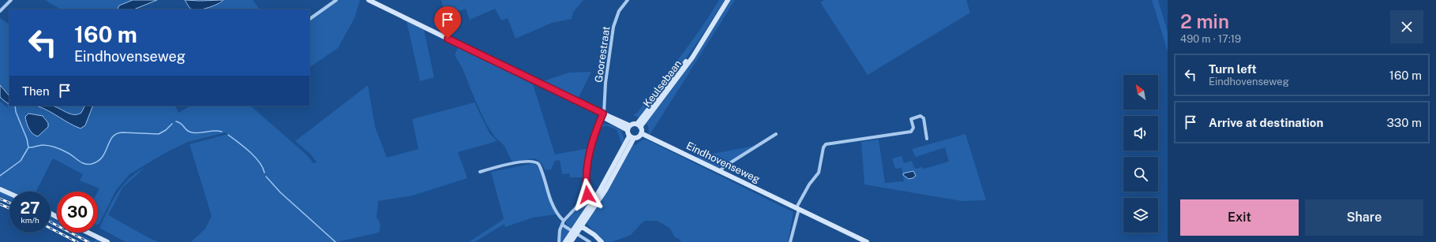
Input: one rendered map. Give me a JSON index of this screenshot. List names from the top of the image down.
{
  "streets": {
    "main road": ["Keulsebaan", "Eindhovenseweg"],
    "street": ["Goorestraat"]
  },
  "crossings": [
    ["Keulsebaan", "Eindhovenseweg"]
  ],
  "north": "top left",
  "page": {
    "heading": ["2 min", "490 m · 17:19"],
    "turn": ["160 m", "Eindhovenseweg"],
    "list": [
      {
        "name": "Turn left",
        "note": "Eindhovenseweg",
        "value": "160 m"
      },
      {
        "name": "Arrive at destination",
        "value": "330 m"
      }
    ],
    "then": "Then",
    "speed": "27 km/h",
    "limit": "30",
    "buttons": ["Exit", "Share"]
  }
}
